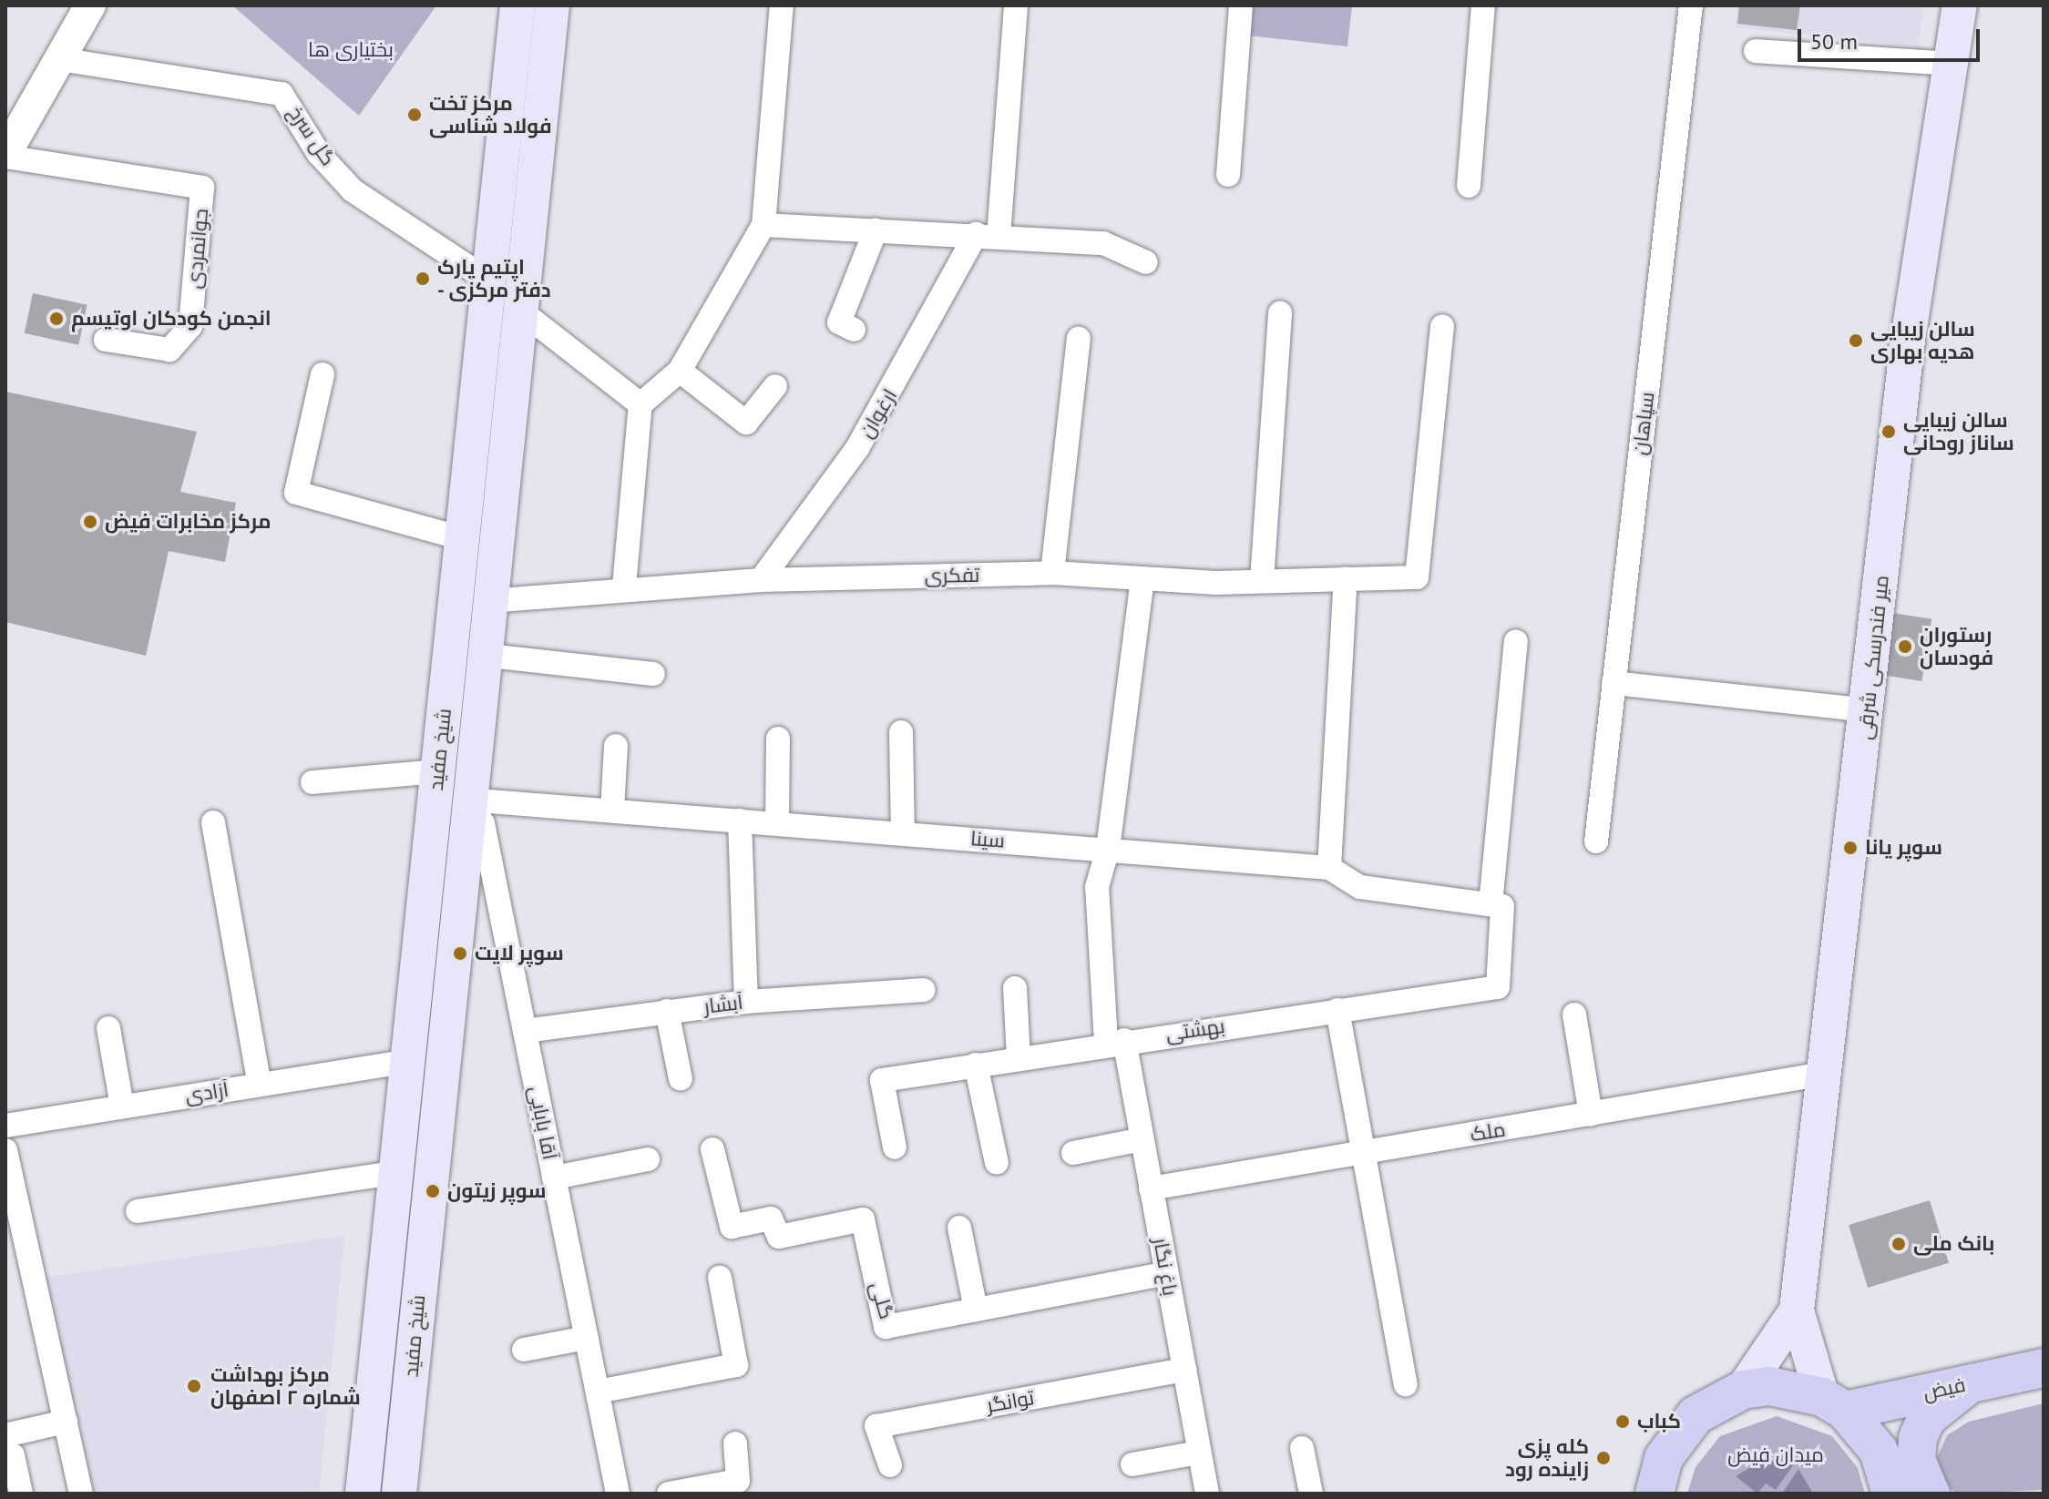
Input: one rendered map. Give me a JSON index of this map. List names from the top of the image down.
{
  "streets": {
    "main road": ["میر فندرسکی شرقی", "شیخ مفید", "فیض"],
    "street": [
      "گل سرخ",
      "جوانمردی",
      "ارغوان",
      "سپاهان",
      "تفکری",
      "سینا",
      "آبشار",
      "بهشتی",
      "آزادی",
      "آقا بابایی",
      "ملک",
      "باغ نگار",
      "گلی",
      "توانگر"
    ]
  },
  "crossings": [
    ["گل سرخ", "شیخ مفید"],
    ["ارغوان", "تفکری"],
    ["تفکری", "شیخ مفید"],
    ["تفکری", "باغ نگار"],
    ["میر فندرسکی شرقی", "ملک"],
    ["شیخ مفید", "سینا"],
    ["شیخ مفید", "آزادی"],
    ["شیخ مفید", "آقا بابایی"],
    ["سینا", "بهشتی"],
    ["سینا", "آقا بابایی"],
    ["سینا", "باغ نگار"],
    ["آبشار", "آقا بابایی"],
    ["بهشتی", "باغ نگار"],
    ["ملک", "باغ نگار"],
    ["باغ نگار", "گلی"],
    ["باغ نگار", "توانگر"]
  ],
  "parks": ["بختیاری ها", "میدان فیض"],
  "places": [
    "مرکز تخت فولاد شناسی",
    "اپتیم پارک - دفتر مرکزی",
    "انجمن کودکان اوتیسم",
    "سالن زیبایی هدیه بهاری",
    "سالن زیبایی ساناز روحانی",
    "مرکز مخابرات فیض",
    "رستوران فودسان",
    "سوپر یانا",
    "سوپر لایت",
    "سوپر زیتون",
    "بانک ملی",
    "مرکز بهداشت شماره ۲ اصفهان",
    "کباب",
    "کله پزی زاینده رود"
  ],
  "scale_bar": "50 m"
}
